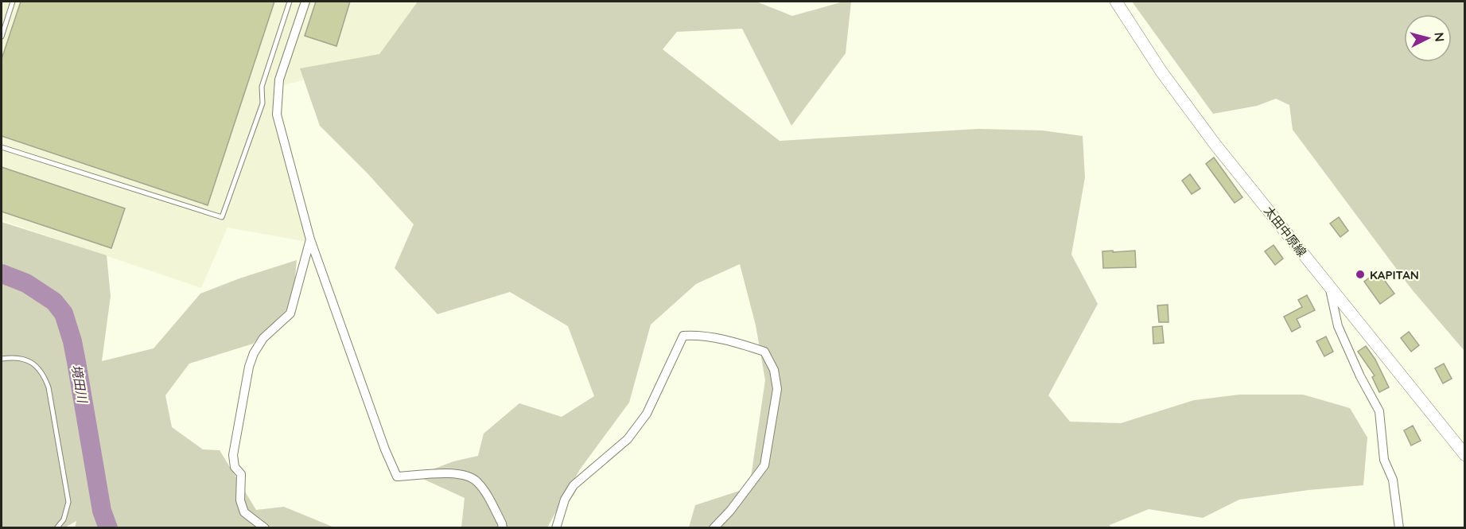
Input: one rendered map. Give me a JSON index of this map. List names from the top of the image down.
{
  "streets": {
    "main road": ["太田中原線"]
  },
  "water": ["境田川"],
  "places": ["KAPITAN"],
  "north": "right"
}
